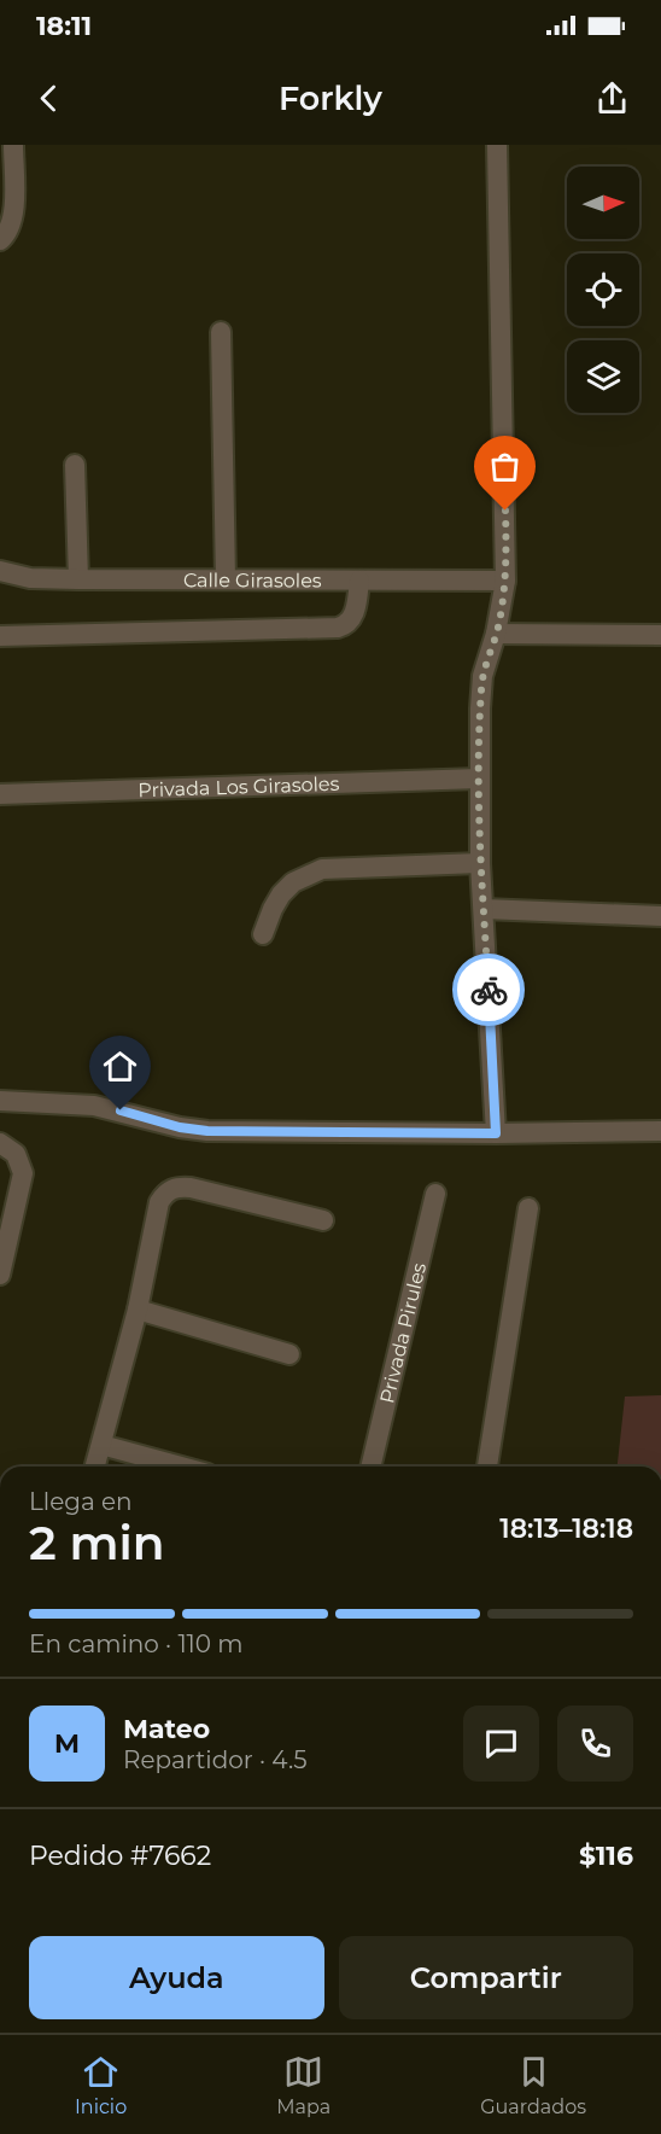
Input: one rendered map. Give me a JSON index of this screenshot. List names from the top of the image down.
{
  "streets": {
    "street": ["Calle Girasoles", "Privada Los Girasoles", "Privada Pirules"]
  },
  "north": "right",
  "page": {
    "status": "18:11",
    "header": "Forkly",
    "heading": ["2 min", "Llega en", "18:13–18:18"],
    "panel": [
      "Mateo",
      "Repartidor · 4.5",
      "Pedido #7662",
      "$116"
    ],
    "bar": "En camino · 110 m",
    "round": "M",
    "buttons": ["Ayuda", "Compartir"],
    "tabs": ["Inicio", "Mapa", "Guardados"]
  }
}
